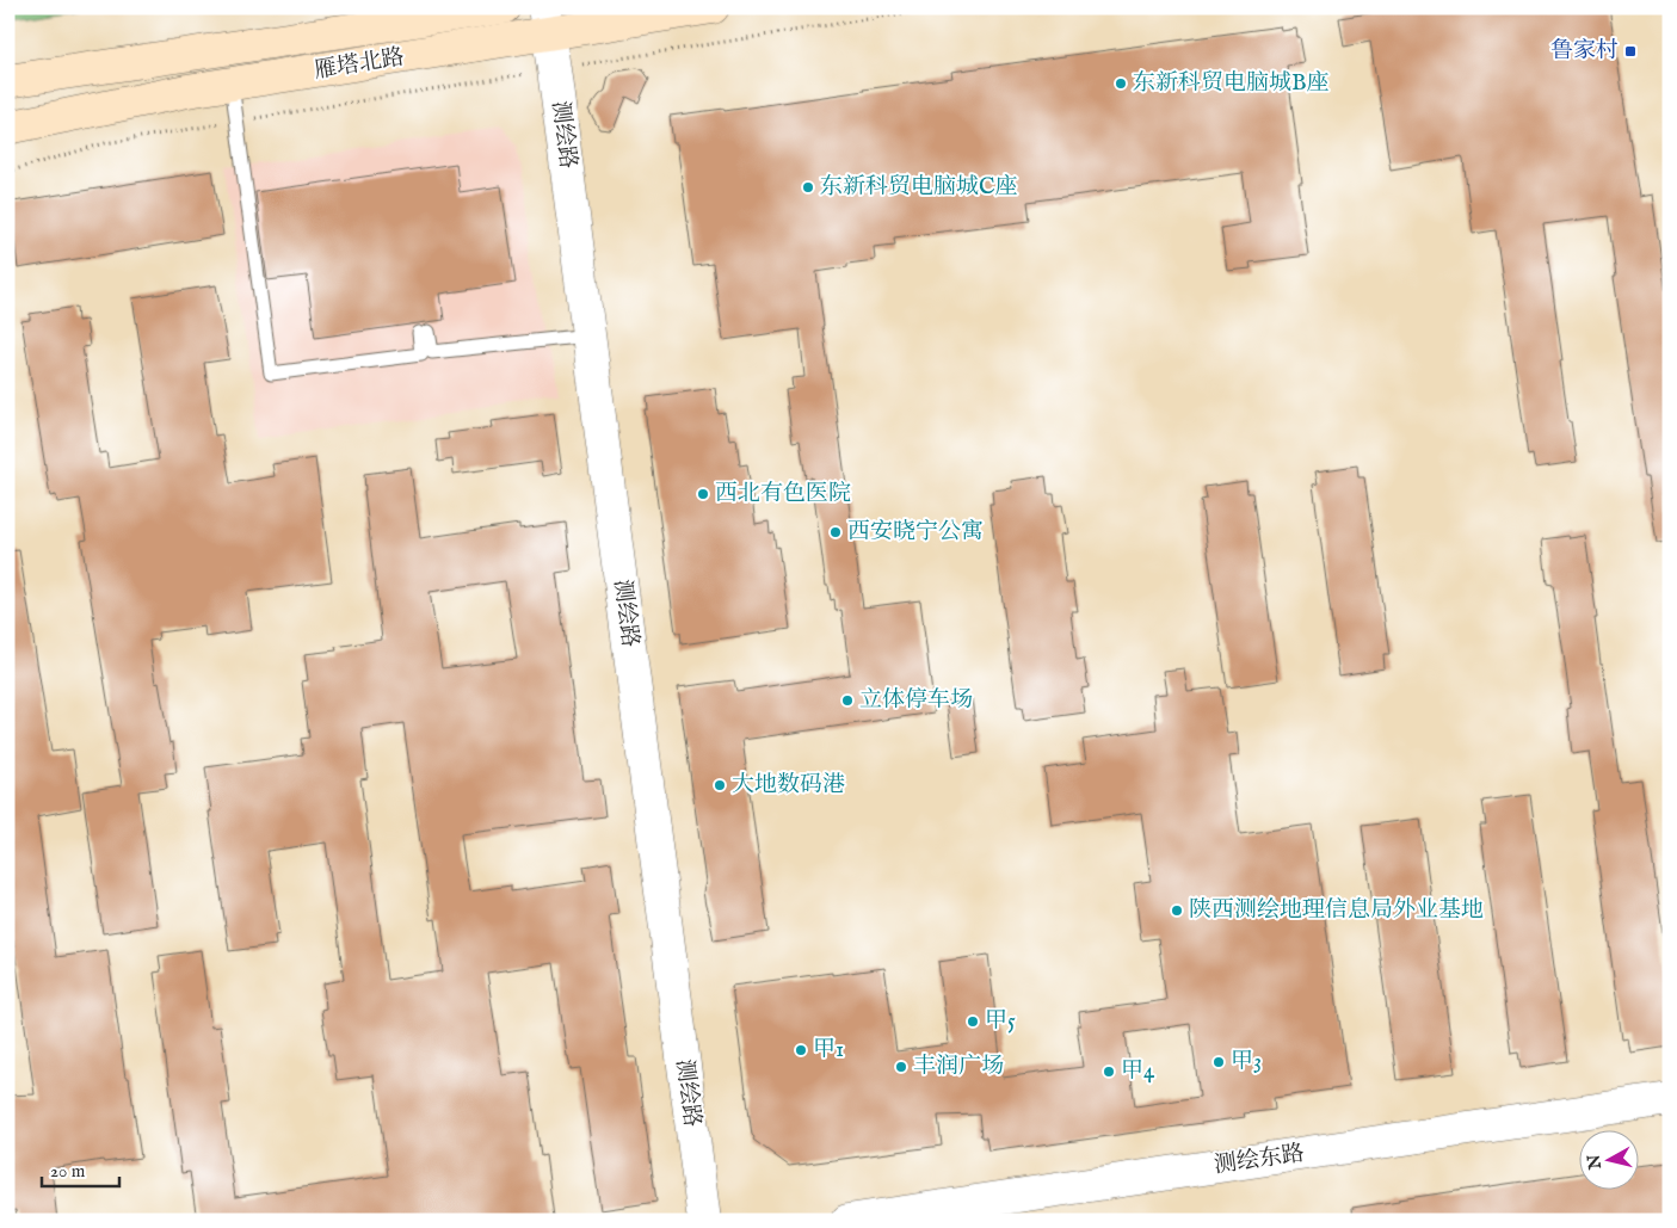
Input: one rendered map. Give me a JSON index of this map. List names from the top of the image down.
{
  "streets": {
    "main road": ["雁塔北路"],
    "street": ["测绘路", "测绘东路"]
  },
  "crossings": [
    ["雁塔北路", "测绘路"]
  ],
  "places": {
    "transit": ["鲁家村"],
    "other": [
      "东新科贸电脑城B座",
      "东新科贸电脑城C座",
      "西北有色医院",
      "西安晓宁公寓",
      "立体停车场",
      "大地数码港",
      "陕西测绘地理信息局外业基地",
      "甲5",
      "甲1",
      "甲3",
      "丰润广场",
      "甲4"
    ]
  },
  "scale_bar": "20 m",
  "north": "left"
}
